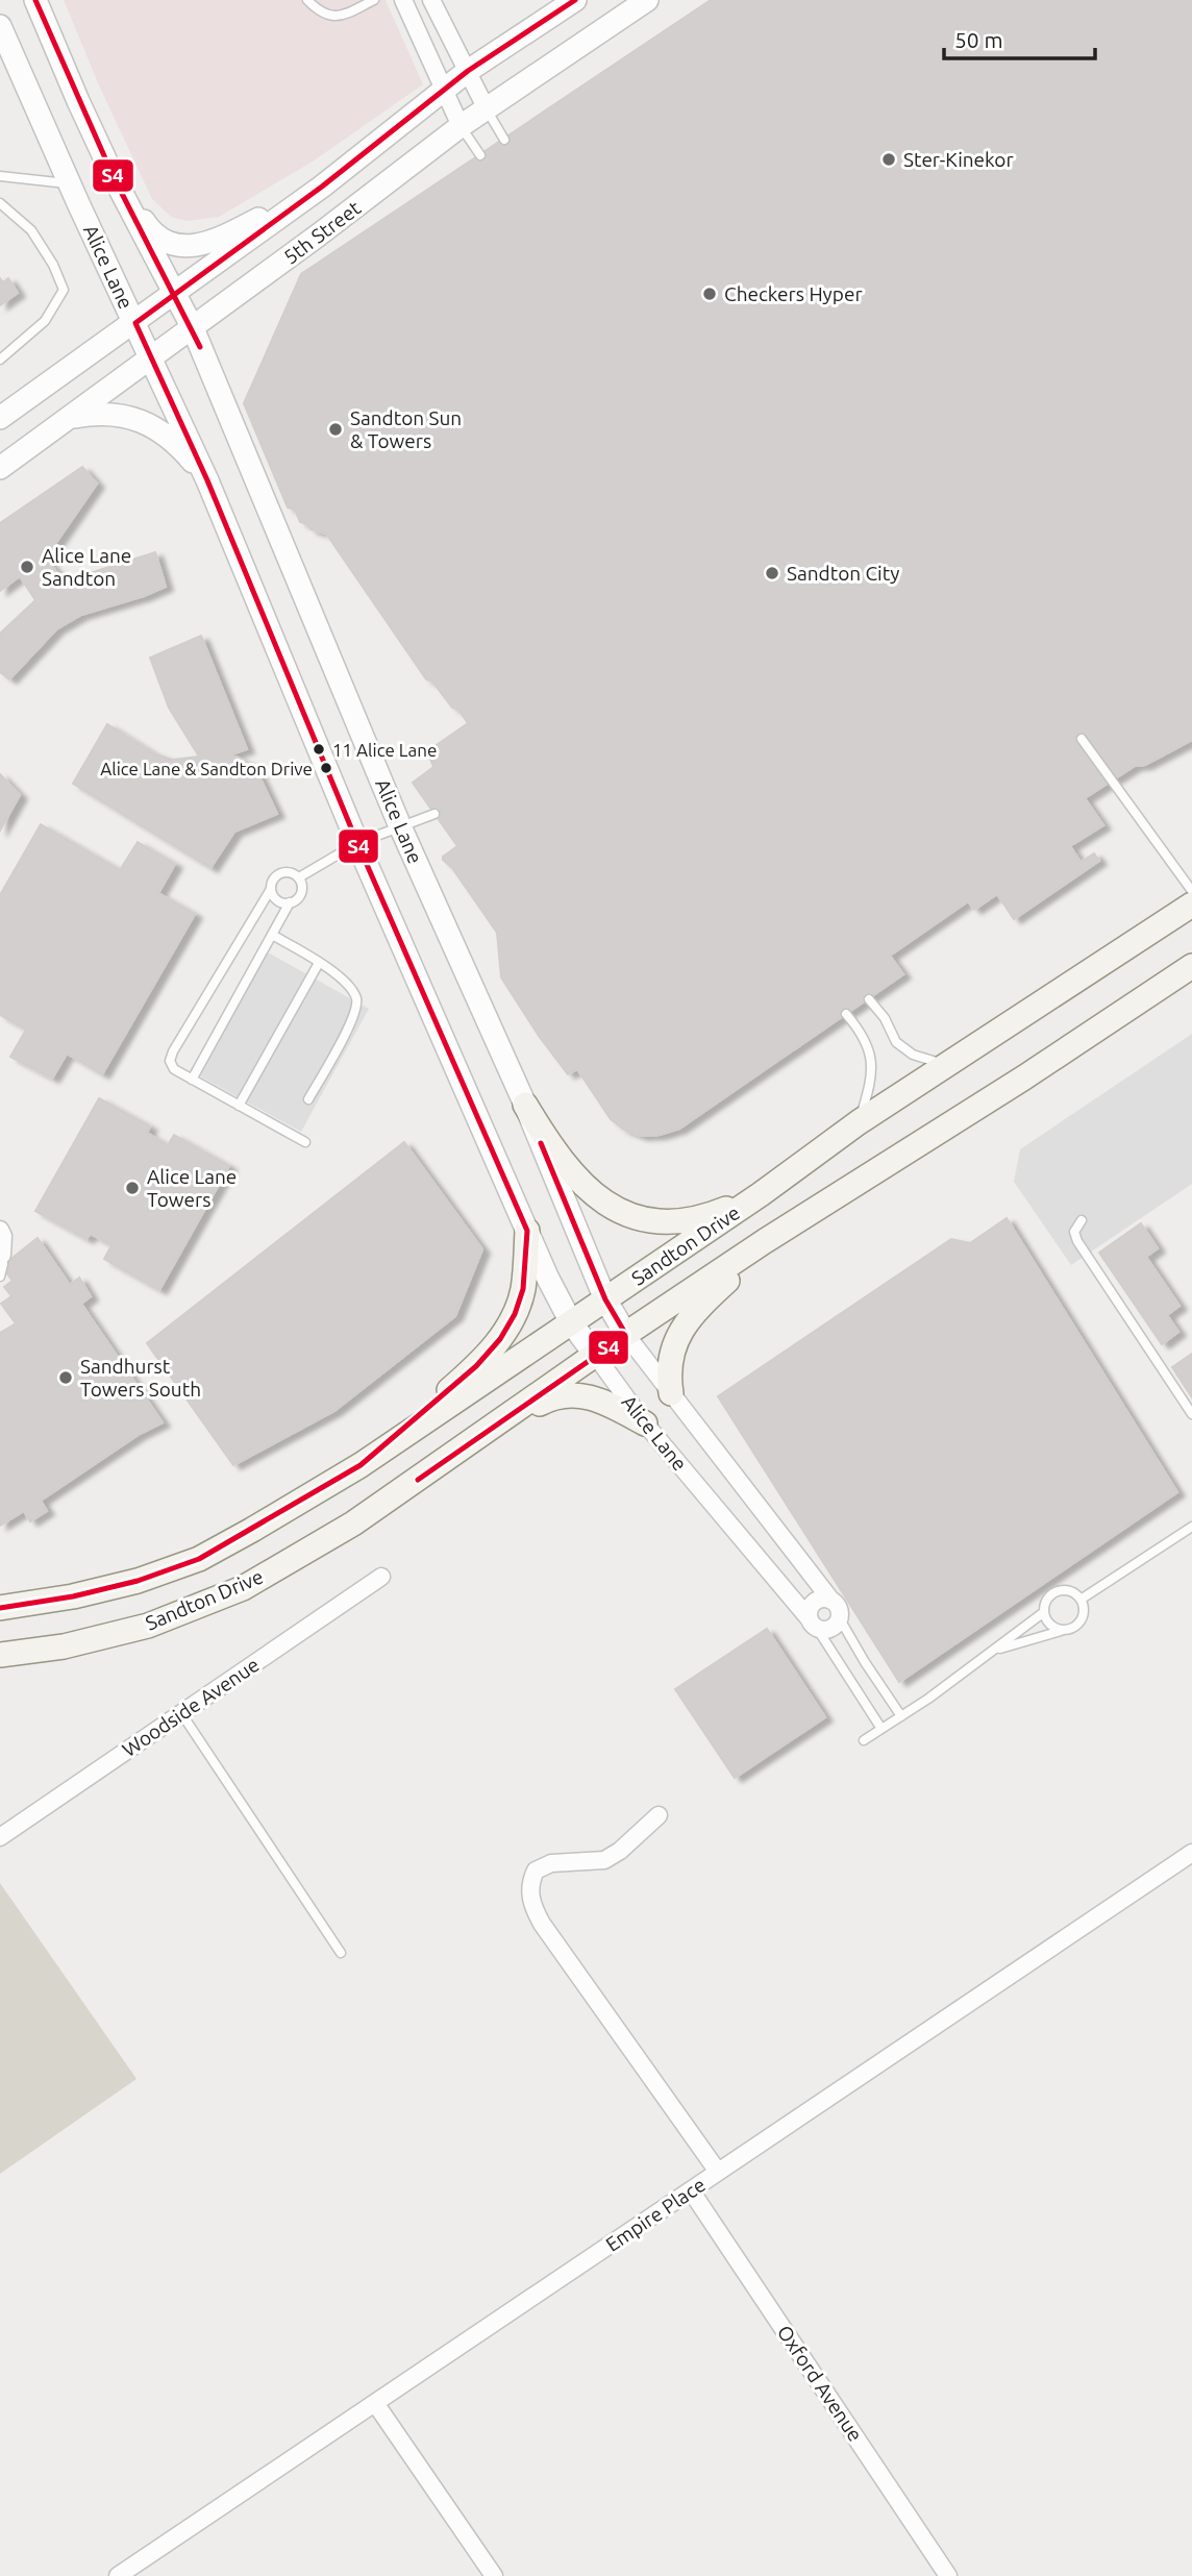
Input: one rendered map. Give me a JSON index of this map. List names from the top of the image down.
{
  "streets": {
    "main road": ["Sandton Drive"],
    "street": [
      "5th Street",
      "Alice Lane",
      "Woodside Avenue",
      "Empire Place",
      "Oxford Avenue"
    ]
  },
  "crossings": [
    ["5th Street", "Alice Lane"],
    ["Alice Lane", "Sandton Drive"],
    ["Empire Place", "Oxford Avenue"]
  ],
  "places": [
    "Ster-Kinekor",
    "Checkers Hyper",
    "Sandton Sun & Towers",
    "Alice Lane Sandton",
    "Sandton City",
    "11 Alice Lane",
    "Alice Lane & Sandton Drive",
    "Alice Lane Towers",
    "Sandhurst Towers South"
  ],
  "lines": ["transit line S4"],
  "scale_bar": "50 m"
}
